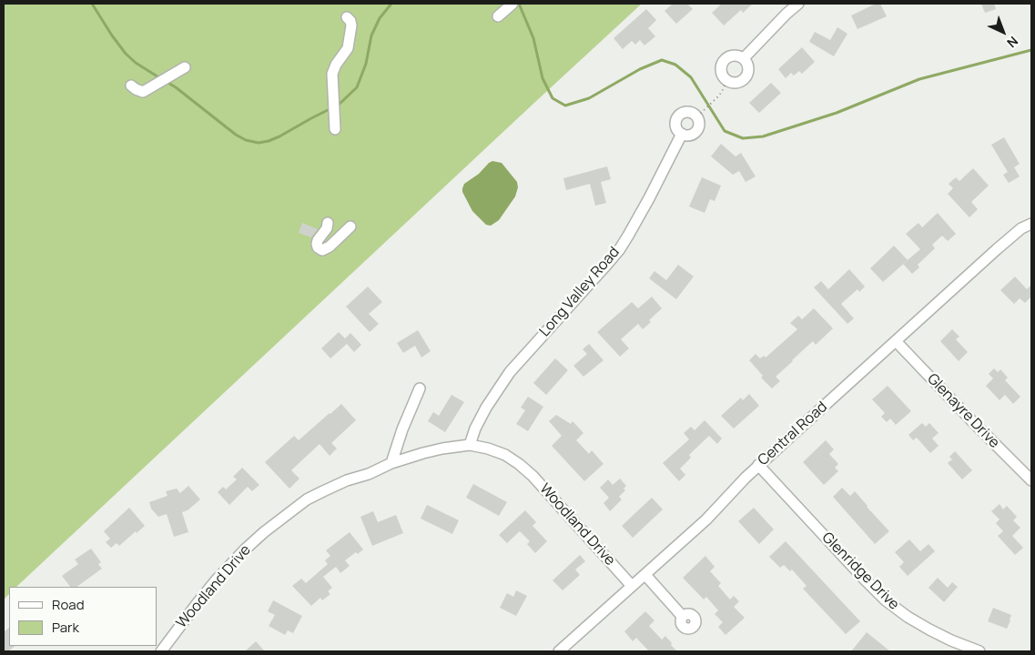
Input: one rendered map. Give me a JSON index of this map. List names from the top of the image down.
{
  "streets": {
    "street": [
      "Long Valley Road",
      "Glenayre Drive",
      "Central Road",
      "Woodland Drive",
      "Glenridge Drive"
    ]
  },
  "crossings": [
    ["Long Valley Road", "Woodland Drive"],
    ["Glenayre Drive", "Central Road"],
    ["Central Road", "Woodland Drive"],
    ["Central Road", "Glenridge Drive"]
  ],
  "legend": ["Road", "Park"],
  "north": "bottom right"
}
